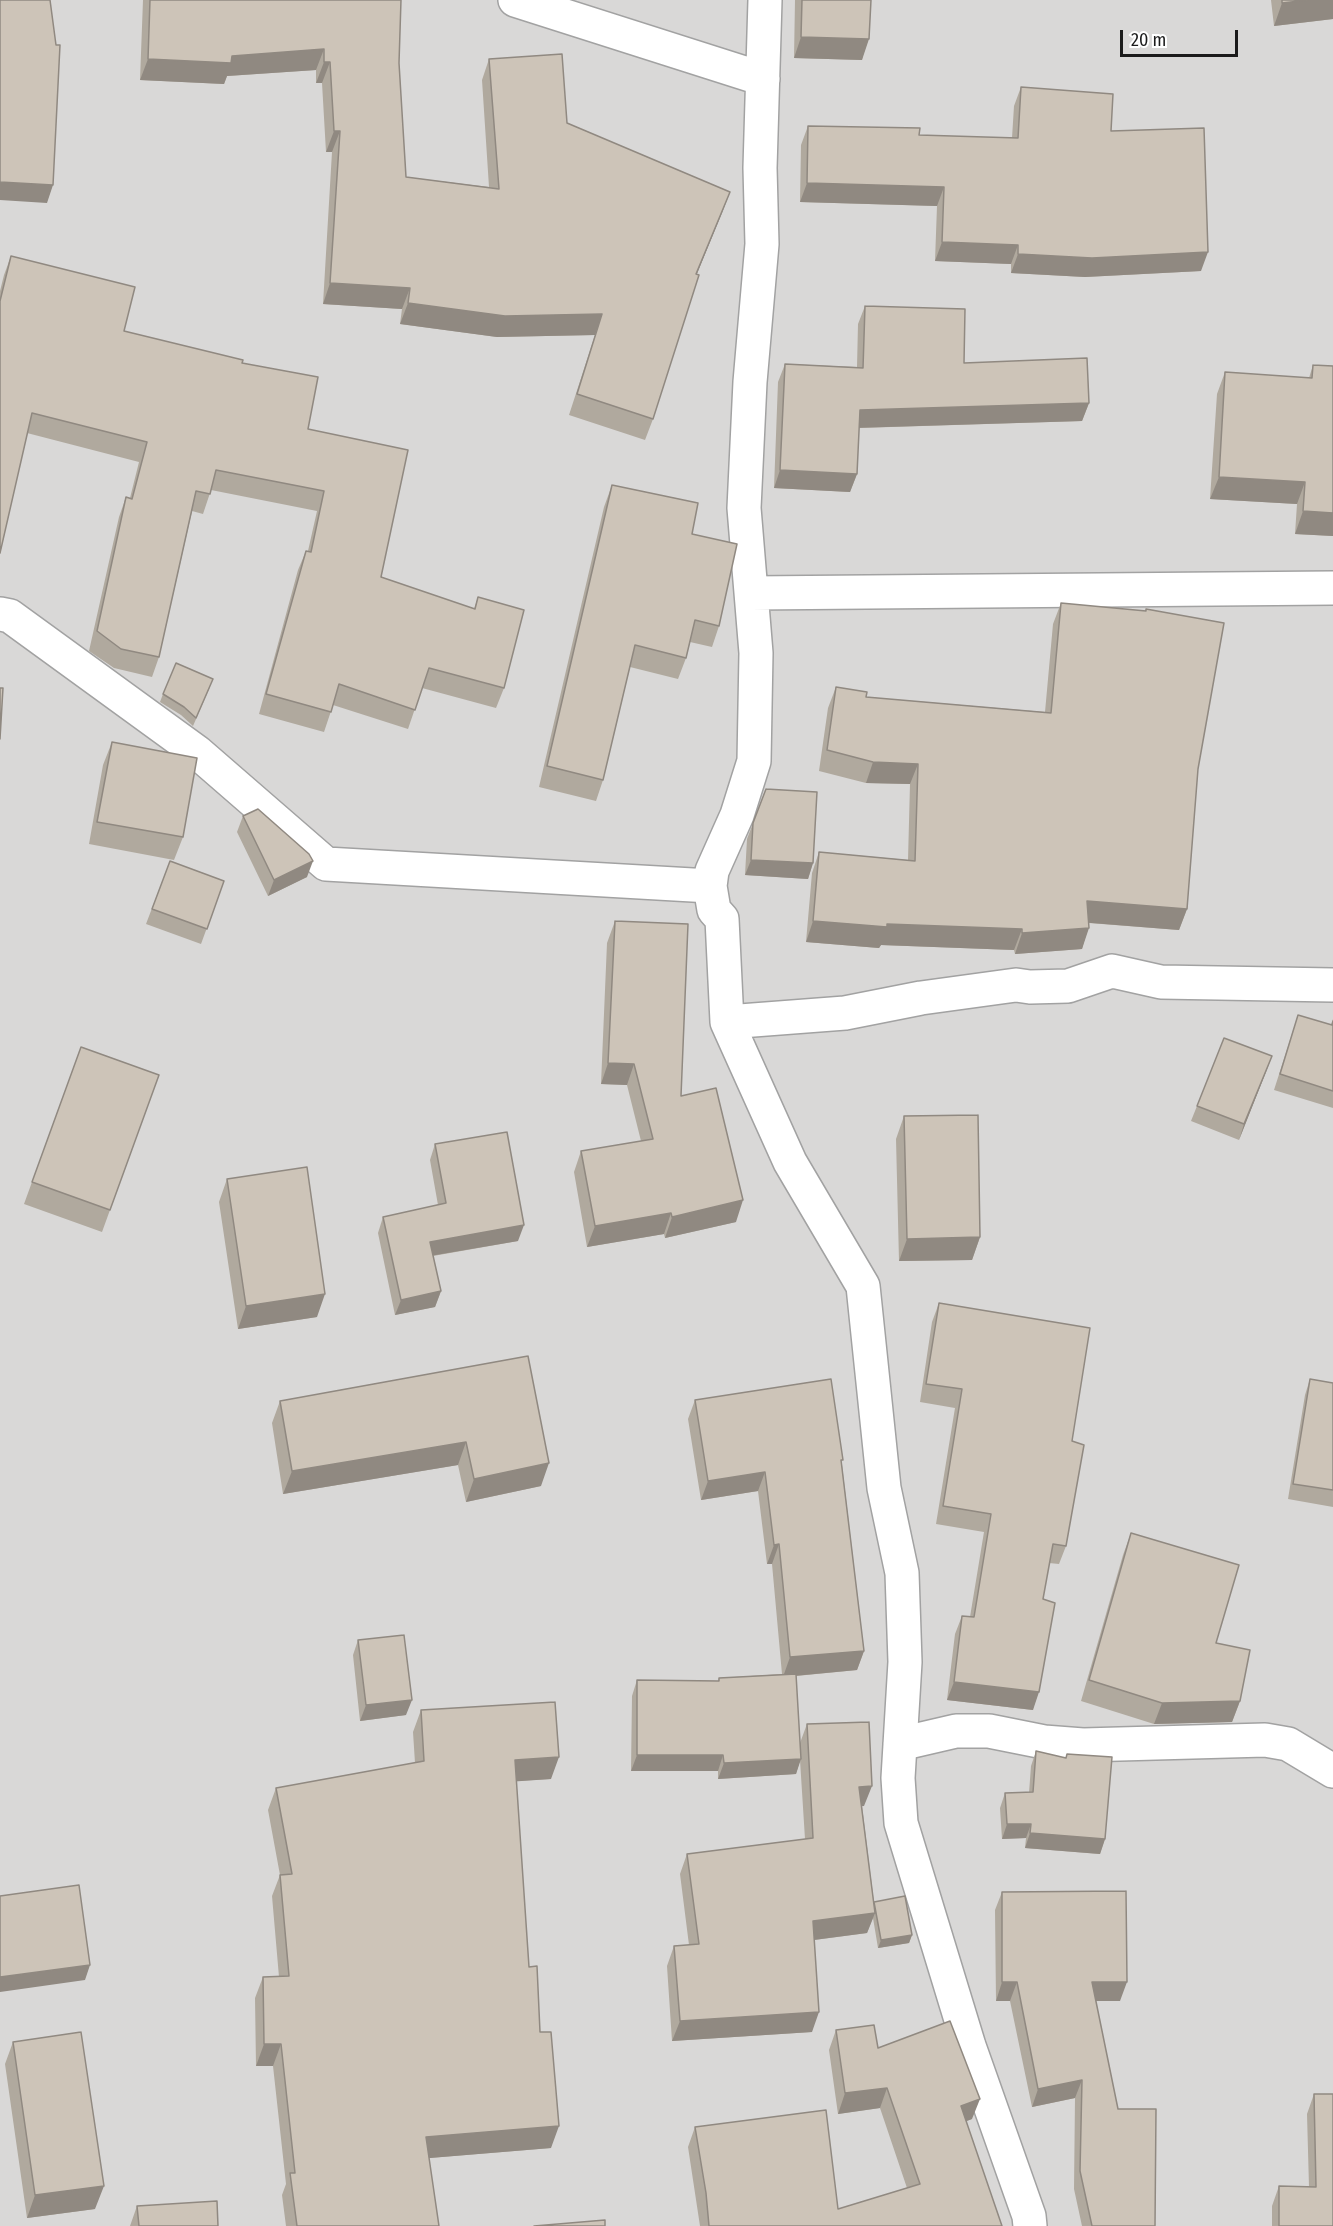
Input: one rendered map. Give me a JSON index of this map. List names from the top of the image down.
{
  "scale_bar": "20 m"
}
